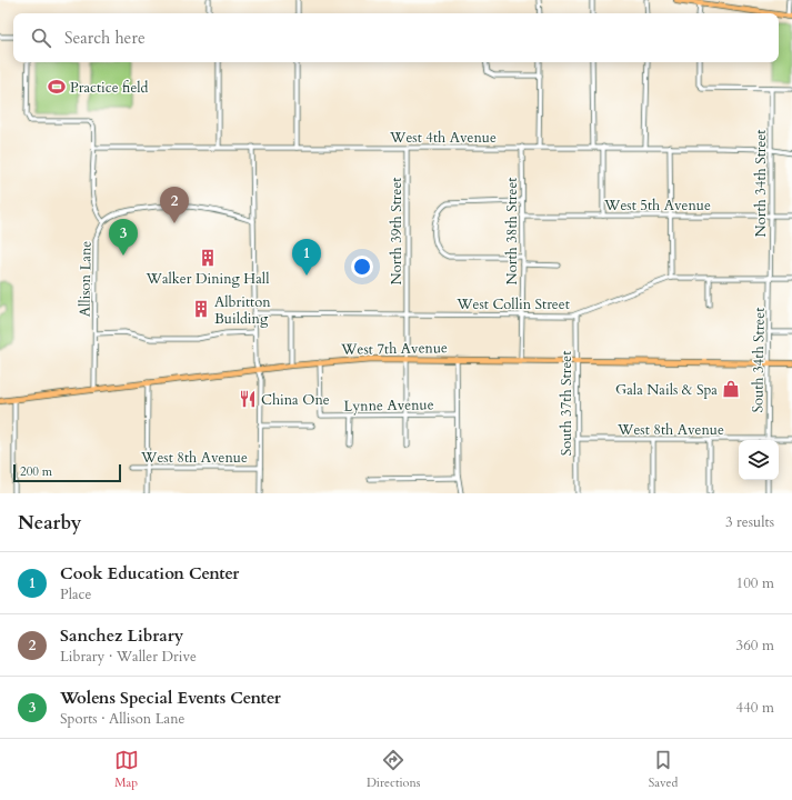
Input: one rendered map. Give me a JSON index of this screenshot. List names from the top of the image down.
{
  "streets": {
    "main road": ["West 7th Avenue"],
    "street": [
      "West 4th Avenue",
      "North 34th Street",
      "West 5th Avenue",
      "North 39th Street",
      "North 38th Street",
      "Allison Lane",
      "West Collin Street",
      "South 34th Street",
      "South 37th Street",
      "Lynne Avenue",
      "West 8th Avenue"
    ]
  },
  "crossings": [
    ["West 4th Avenue", "North 34th Street"],
    ["West 4th Avenue", "North 39th Street"],
    ["West 4th Avenue", "North 38th Street"],
    ["West 4th Avenue", "Allison Lane"],
    ["North 34th Street", "West 5th Avenue"],
    ["North 34th Street", "West Collin Street"],
    ["North 34th Street", "South 34th Street"],
    ["West 5th Avenue", "North 38th Street"],
    ["North 39th Street", "West Collin Street"],
    ["North 39th Street", "West 7th Avenue"],
    ["North 39th Street", "Lynne Avenue"],
    ["North 38th Street", "West Collin Street"],
    ["North 38th Street", "West 7th Avenue"],
    ["Allison Lane", "West 7th Avenue"],
    ["West Collin Street", "South 34th Street"],
    ["West Collin Street", "South 37th Street"],
    ["West 7th Avenue", "South 34th Street"],
    ["West 7th Avenue", "South 37th Street"],
    ["West 7th Avenue", "Lynne Avenue"],
    ["South 37th Street", "West 8th Avenue"]
  ],
  "places": {
    "sports": ["Practice field"],
    "building": ["Walker Dining Hall", "Albritton Building"],
    "shop": ["Gala Nails & Spa"],
    "restaurant": ["China One"]
  },
  "scale_bar": "200 m",
  "page": {
    "search": "Search here",
    "pins": ["2", "3", "1"],
    "scale": "200 m",
    "heading": ["Nearby", "3 results"],
    "list": [
      {
        "mark": "1",
        "name": "Cook Education Center",
        "note": "Place",
        "value": "100 m"
      },
      {
        "mark": "2",
        "name": "Sanchez Library",
        "note": "Library · Waller Drive",
        "value": "360 m"
      },
      {
        "mark": "3",
        "name": "Wolens Special Events Center",
        "note": "Sports · Allison Lane",
        "value": "440 m"
      }
    ],
    "nav": ["Map", "Directions", "Saved"]
  }
}
